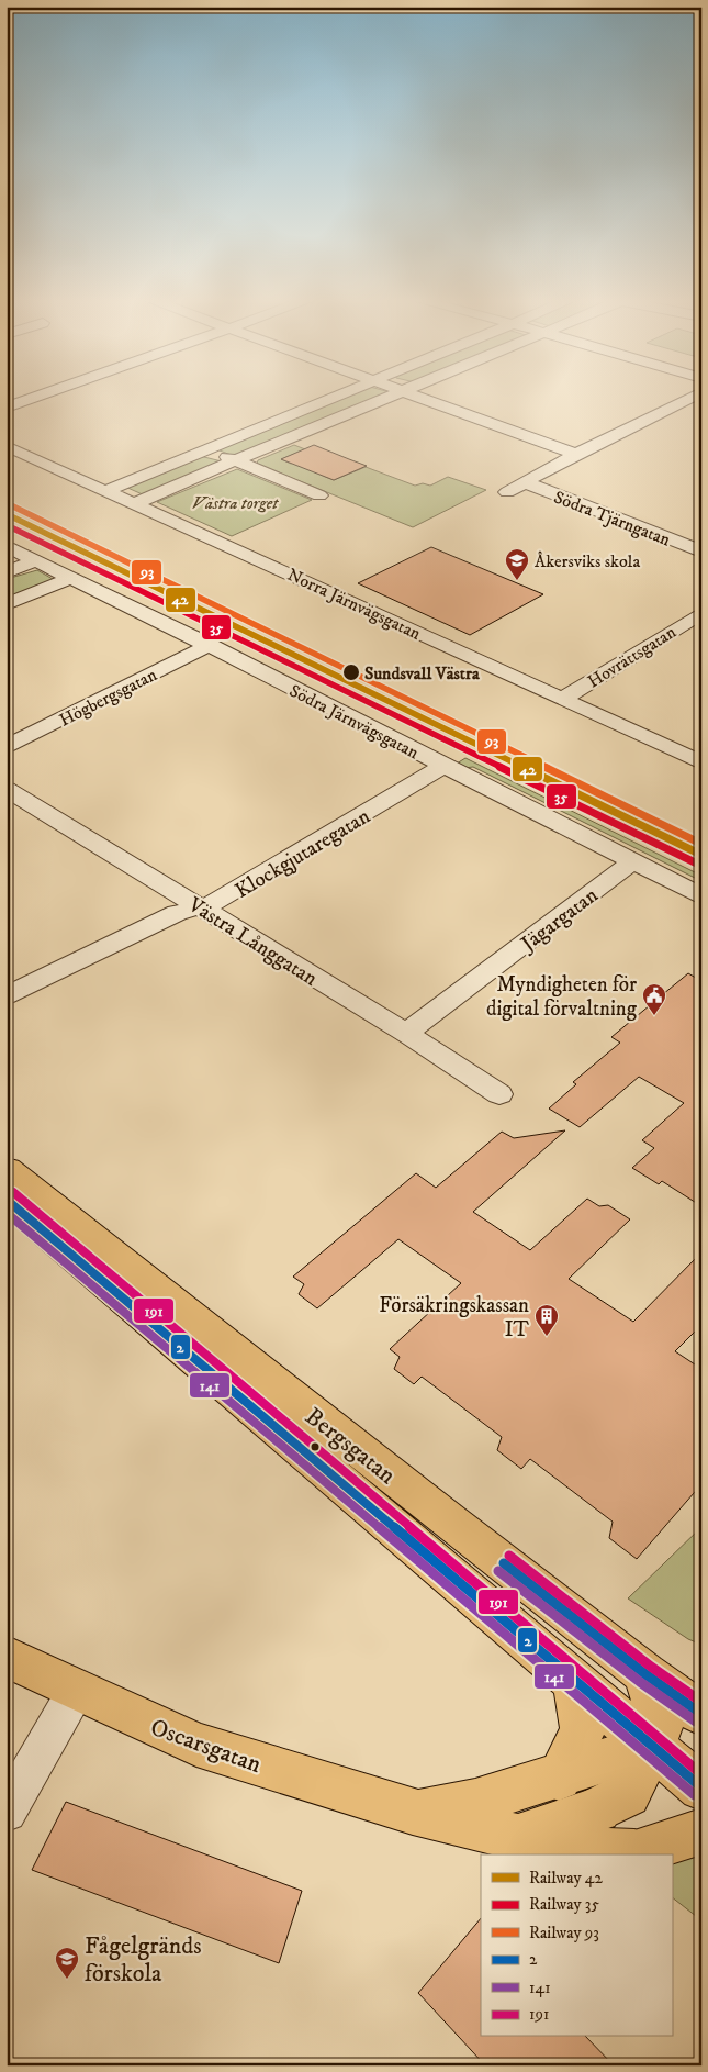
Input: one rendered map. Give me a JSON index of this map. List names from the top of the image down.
{
  "streets": {
    "main road": ["Bergsgatan", "Oscarsgatan"],
    "street": [
      "Södra Tjärngatan",
      "Norra Järnvägsgatan",
      "Hovrättsgatan",
      "Högbergsgatan",
      "Södra Järnvägsgatan",
      "Klockgjutaregatan",
      "Jägargatan",
      "Västra Långgatan"
    ]
  },
  "crossings": [
    ["Norra Järnvägsgatan", "Hovrättsgatan"],
    ["Högbergsgatan", "Södra Järnvägsgatan"],
    ["Södra Järnvägsgatan", "Klockgjutaregatan"],
    ["Södra Järnvägsgatan", "Jägargatan"],
    ["Klockgjutaregatan", "Västra Långgatan"],
    ["Jägargatan", "Västra Långgatan"],
    ["Bergsgatan", "Oscarsgatan"]
  ],
  "parks": ["Västra torget"],
  "places": {
    "school or university": ["Åkersviks skola", "Fågelgränds förskola"],
    "other": ["Sundsvall Västra"],
    "public building": ["Myndigheten för digital förvaltning"],
    "building": ["Försäkringskassan IT"]
  },
  "lines": [
    "rail line 93",
    "rail line 42",
    "rail line 35",
    "transit line 191",
    "transit line 2",
    "transit line 141"
  ],
  "legend": [
    "Railway 42",
    "Railway 35",
    "Railway 93",
    "2",
    "141",
    "191"
  ]
}
